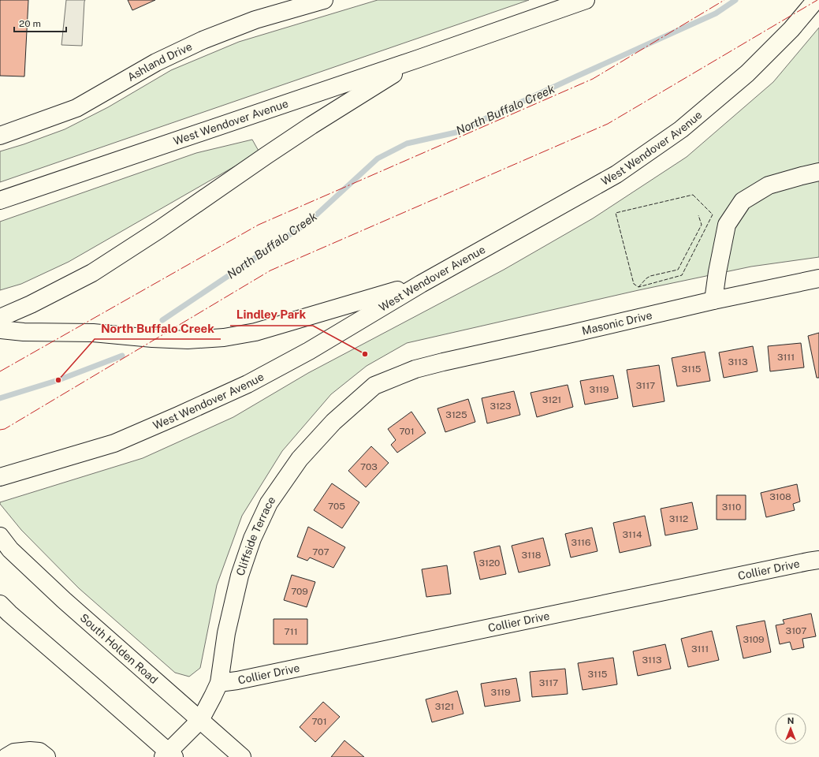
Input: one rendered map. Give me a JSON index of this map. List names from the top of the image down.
{
  "streets": {
    "main road": [
      "Ashland Drive",
      "West Wendover Avenue",
      "Masonic Drive",
      "Cliffside Terrace",
      "Collier Drive",
      "South Holden Road"
    ]
  },
  "crossings": [
    ["Masonic Drive", "Cliffside Terrace"],
    ["Cliffside Terrace", "Collier Drive"],
    ["Cliffside Terrace", "South Holden Road"]
  ],
  "water": ["North Buffalo Creek"],
  "places": ["Lindley Park", "North Buffalo Creek"],
  "house_numbers": [
    "3111",
    "3113",
    "3115",
    "3117",
    "3119",
    "3121",
    "3123",
    "3125",
    "701",
    "703",
    "3108",
    "705",
    "3110",
    "3112",
    "3114",
    "3116",
    "707",
    "3118",
    "3120",
    "709",
    "3107",
    "711",
    "3109",
    "3111",
    "3113",
    "3115",
    "3117",
    "3119",
    "3121",
    "701"
  ],
  "scale_bar": "20 m",
  "north": "top"
}
